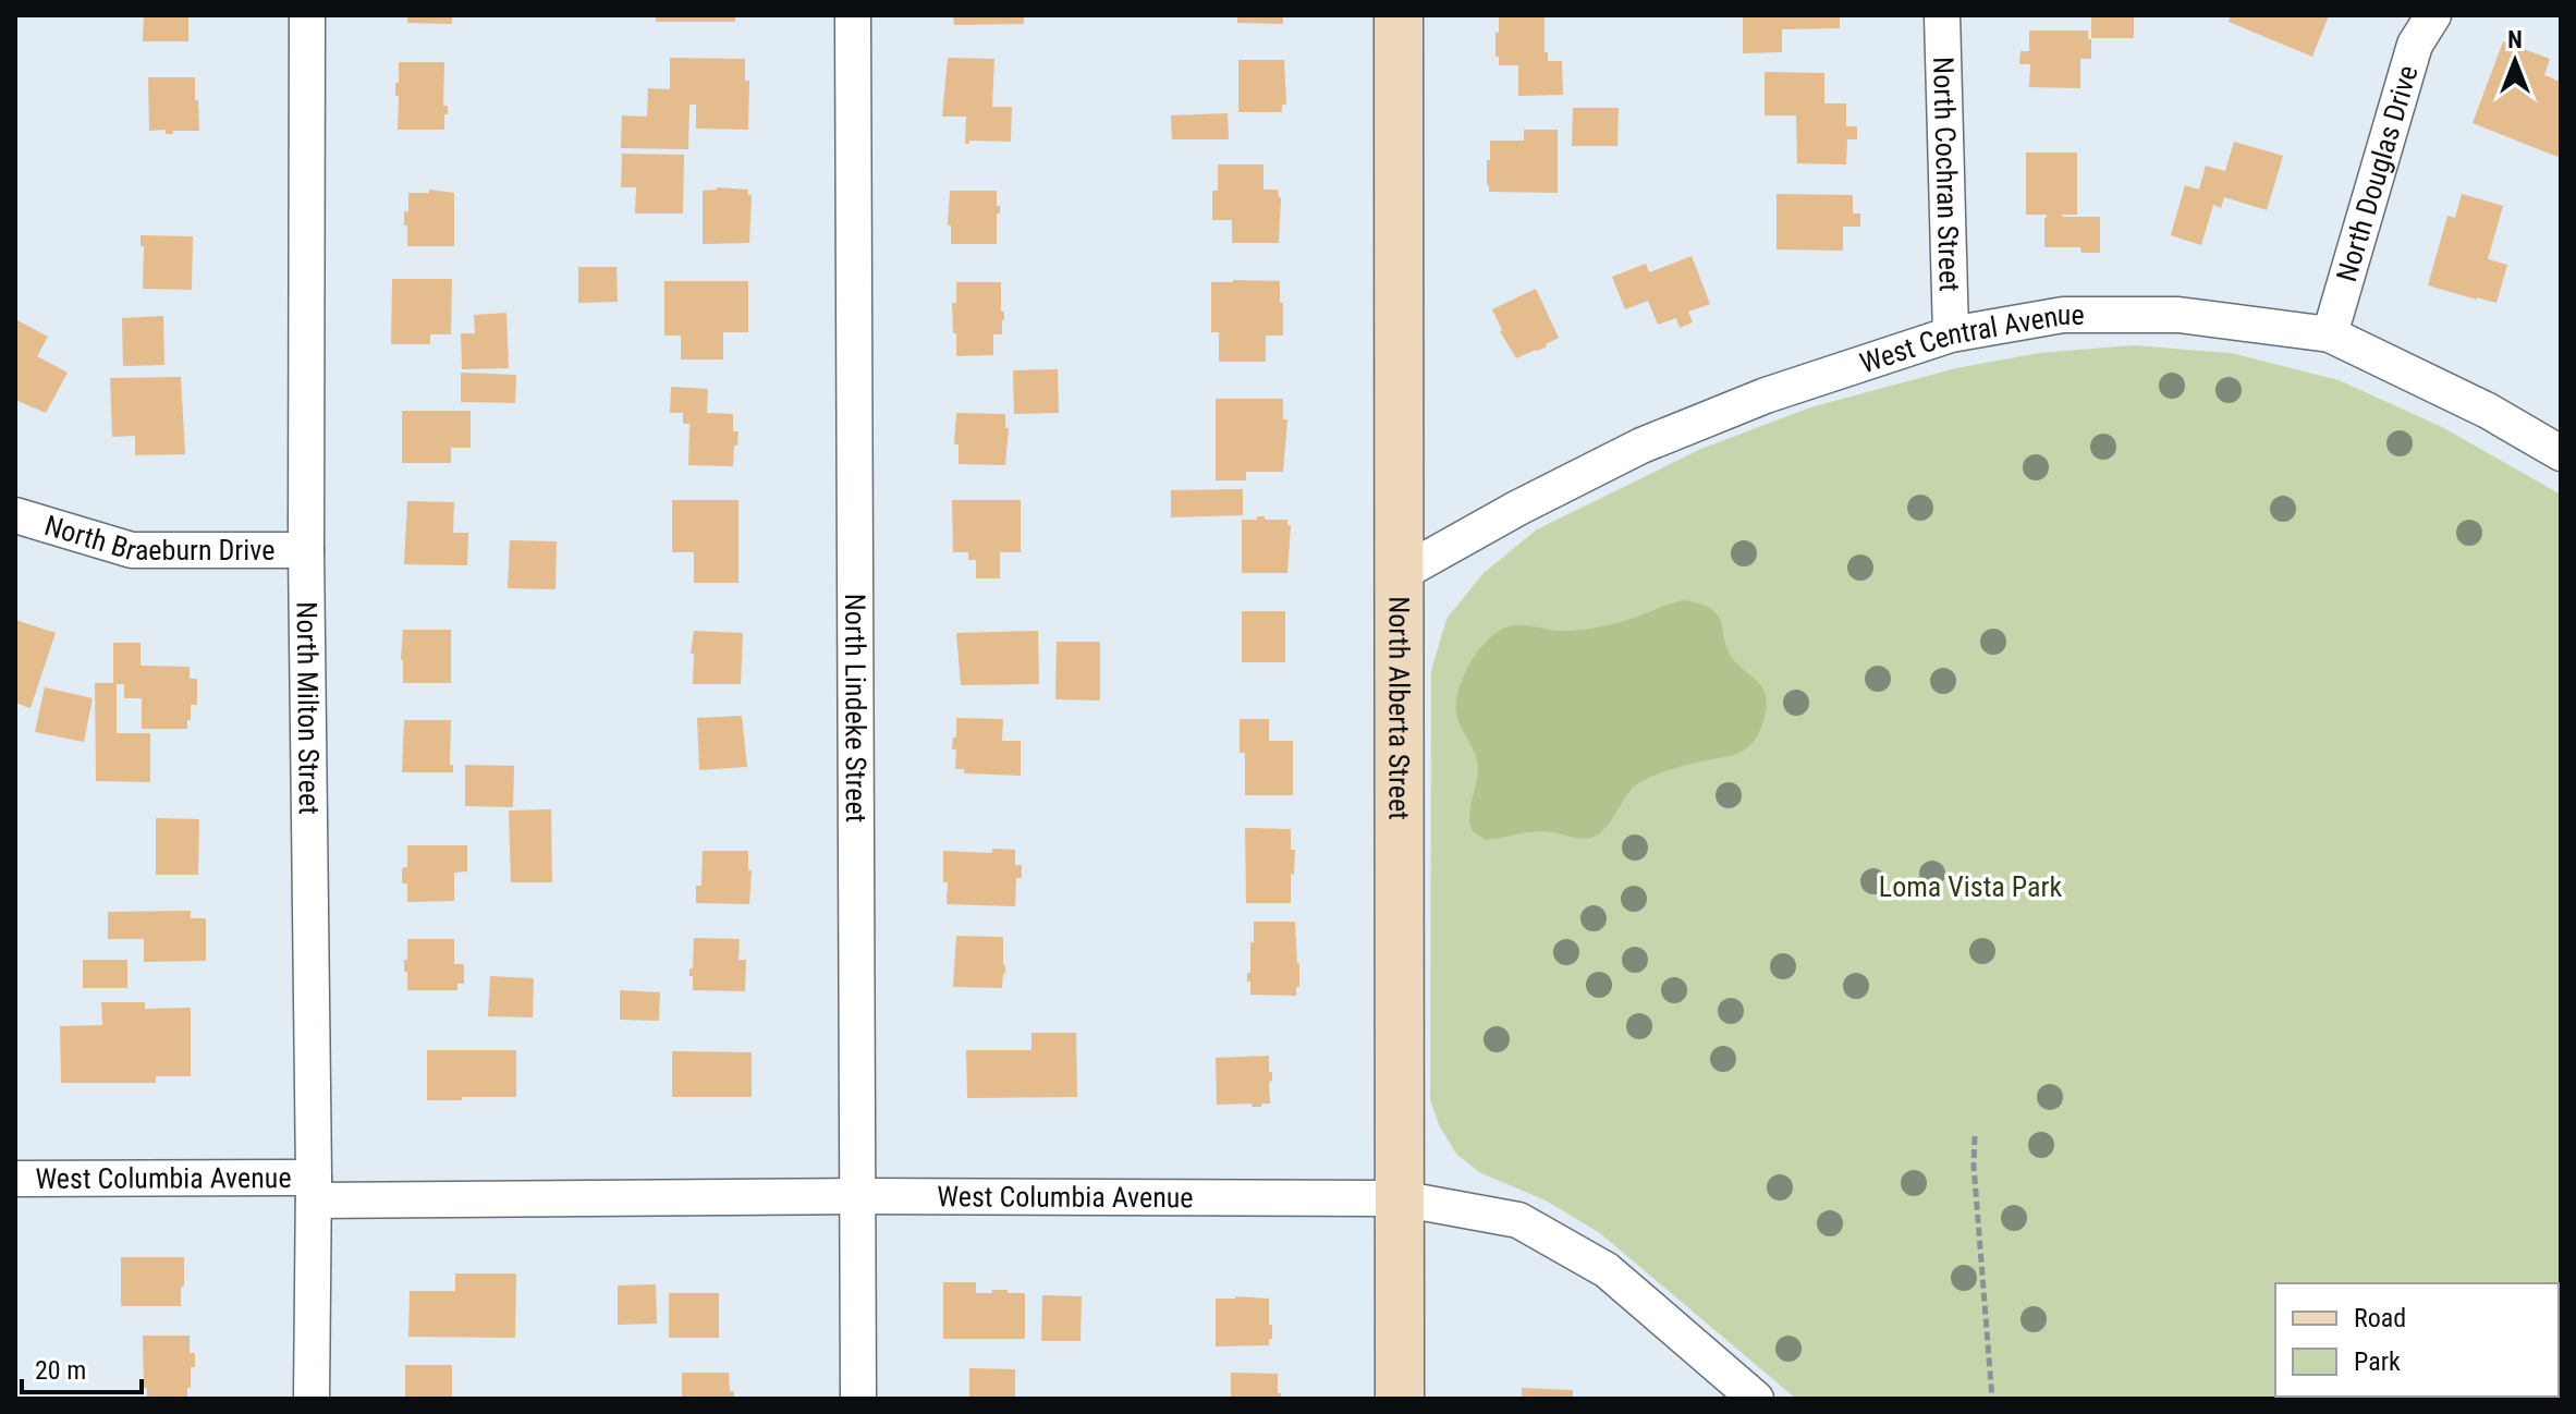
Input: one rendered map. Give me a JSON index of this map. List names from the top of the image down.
{
  "streets": {
    "main road": ["North Alberta Street"],
    "street": [
      "North Douglas Drive",
      "North Cochran Street",
      "West Central Avenue",
      "North Braeburn Drive",
      "North Milton Street",
      "North Lindeke Street",
      "West Columbia Avenue"
    ]
  },
  "crossings": [
    ["North Douglas Drive", "West Central Avenue"],
    ["North Cochran Street", "West Central Avenue"],
    ["West Central Avenue", "North Alberta Street"],
    ["North Braeburn Drive", "North Milton Street"],
    ["North Milton Street", "West Columbia Avenue"],
    ["North Lindeke Street", "West Columbia Avenue"],
    ["North Alberta Street", "West Columbia Avenue"]
  ],
  "parks": ["Loma Vista Park"],
  "legend": ["Road", "Park"],
  "scale_bar": "20 m",
  "north": "top"
}
